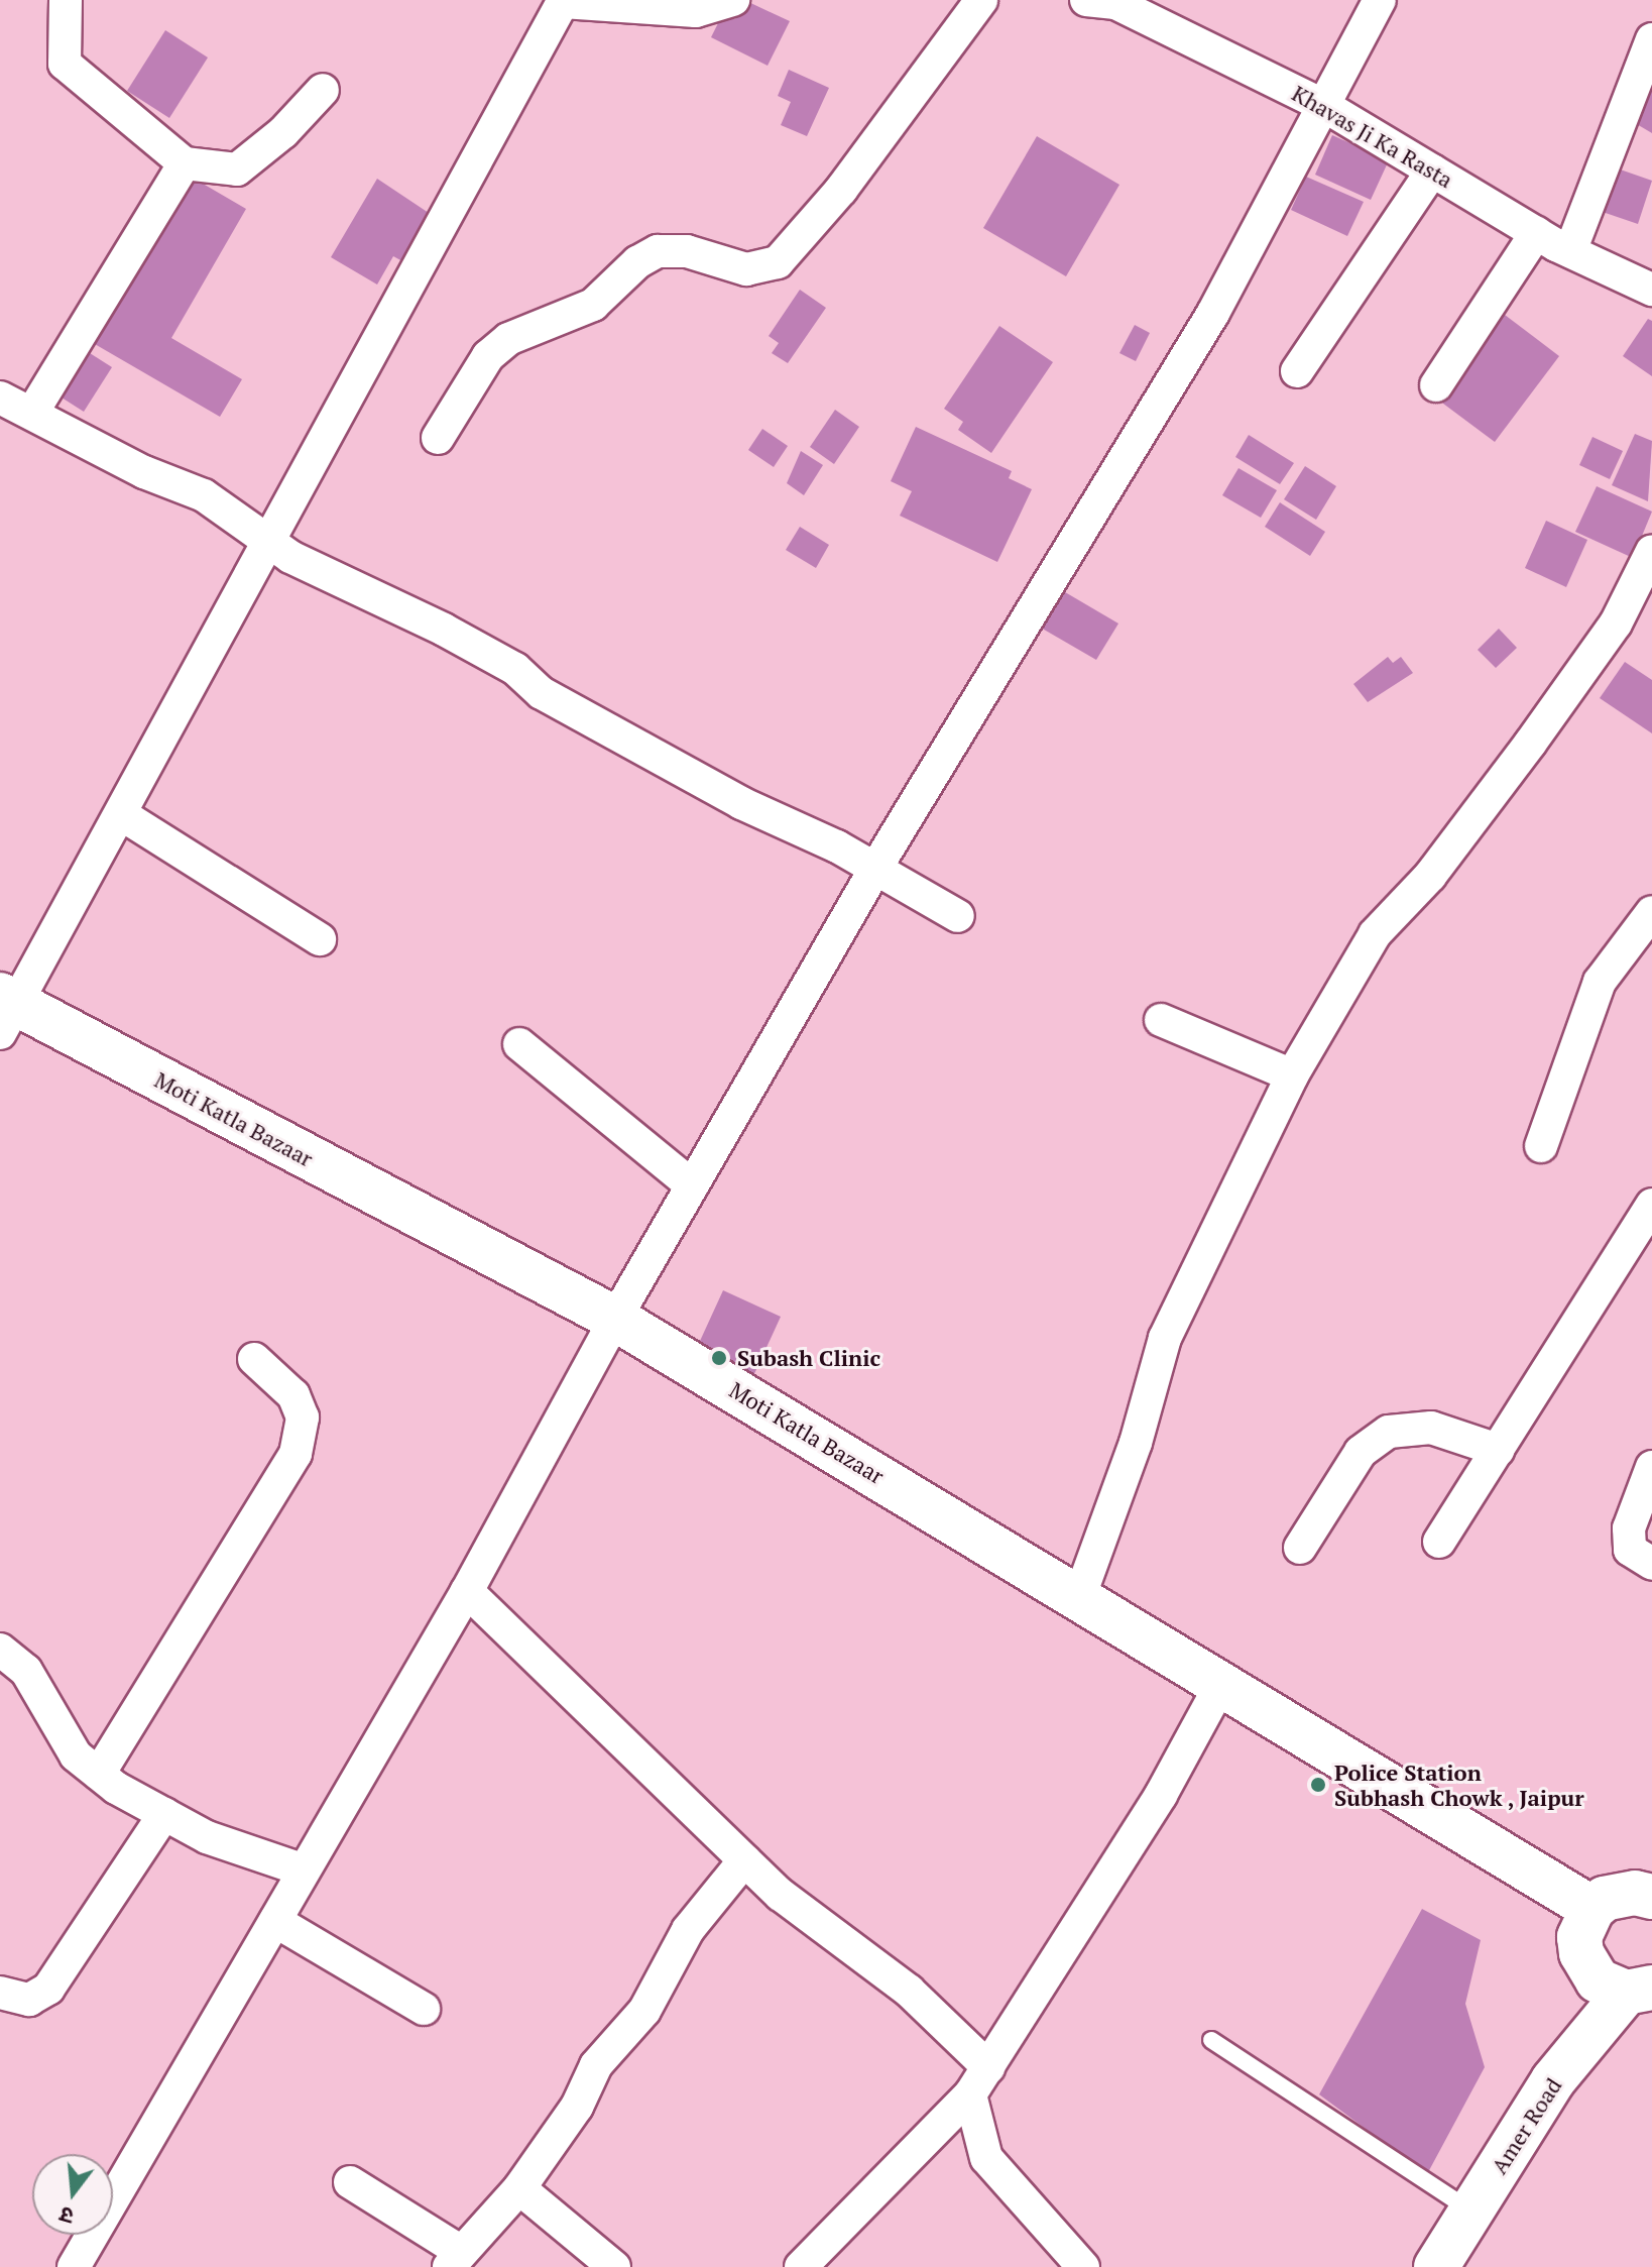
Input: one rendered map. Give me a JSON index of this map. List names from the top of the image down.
{
  "streets": {
    "street": ["Khavas Ji Ka Rasta", "Moti Katla Bazaar", "Amer Road"]
  },
  "places": ["Subash Clinic", "Police Station Subhash Chowk , Jaipur"],
  "north": "bottom"
}
